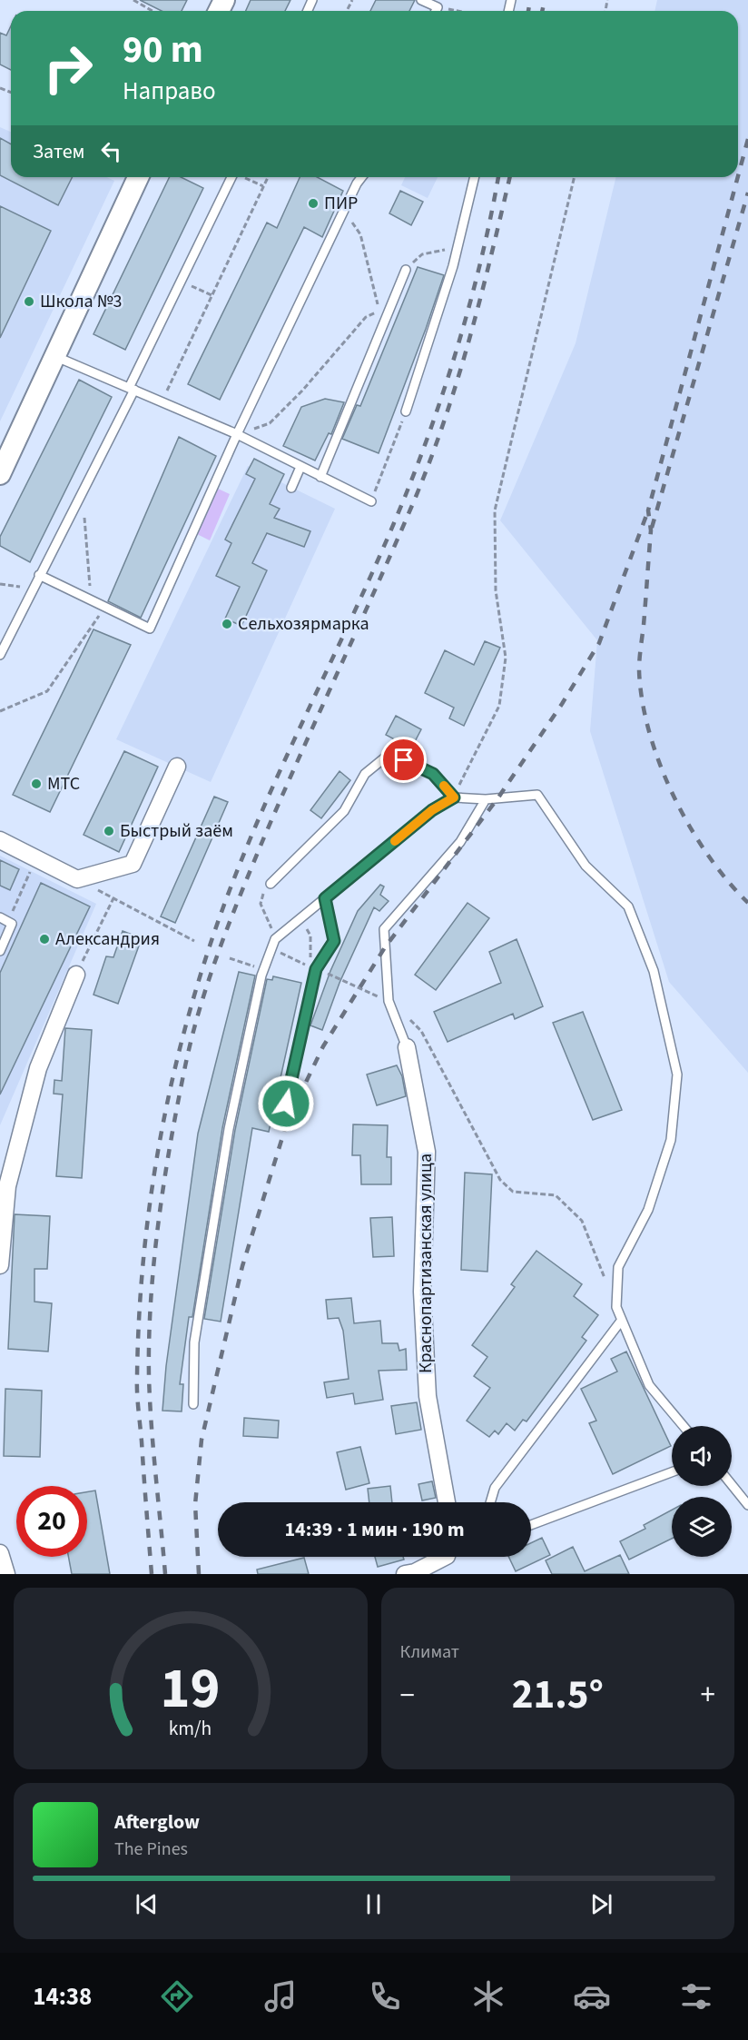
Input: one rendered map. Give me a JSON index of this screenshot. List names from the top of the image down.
{
  "streets": {
    "street": ["Краснопартизанская улица"]
  },
  "places": [
    "ПИР",
    "Школа №3",
    "Сельхозярмарка",
    "МТС",
    "Быстрый заём",
    "Александрия"
  ],
  "page": {
    "turn": ["90 m", "Направо"],
    "then": "Затем",
    "limit": "20",
    "trip": "14:39 · 1 мин · 190 m",
    "tile": "Климат",
    "heat": ["−", "21.5°", "+"],
    "song": ["Afterglow", "The Pines"],
    "tabs": "14:38",
    "gauge": ["19", "km/h"]
  }
}
